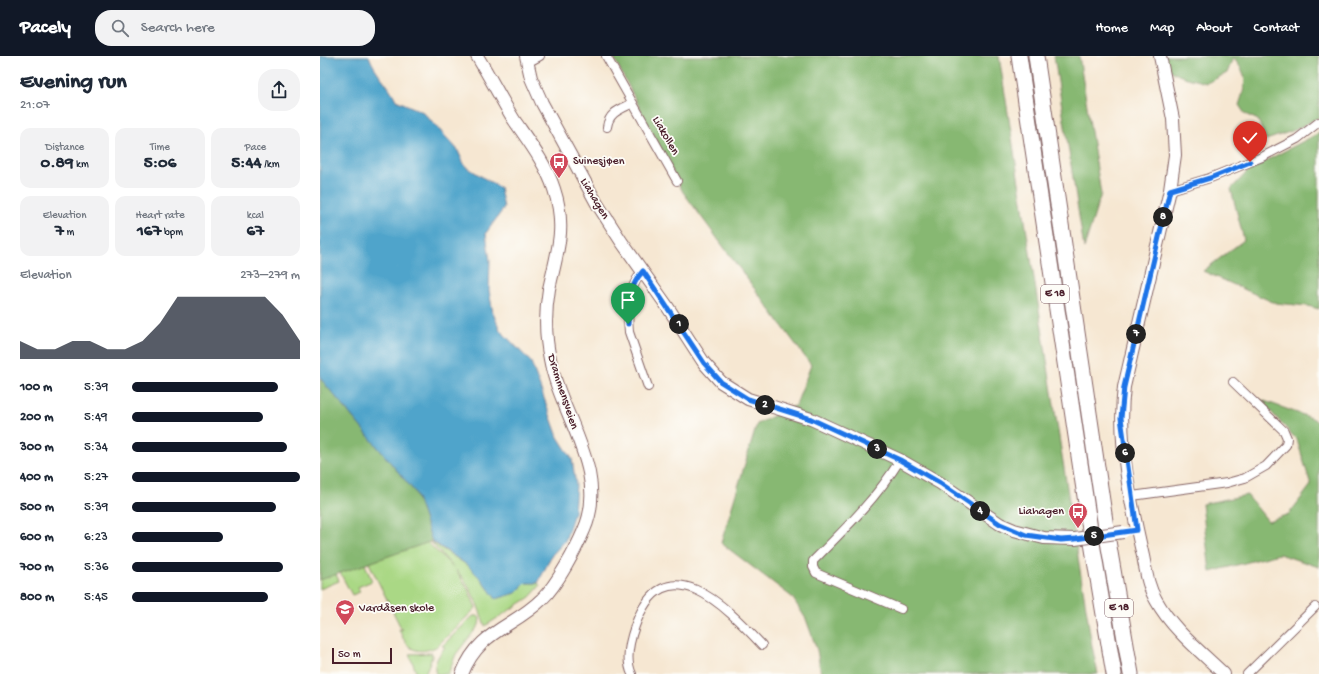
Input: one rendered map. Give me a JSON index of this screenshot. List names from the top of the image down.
{
  "streets": {
    "highway": ["E 18"],
    "main road": ["Liahagen", "Drammensveien"],
    "street": ["Liakollen"]
  },
  "places": {
    "bus stop": ["Svinesjøen", "Liahagen"],
    "school or university": ["Vardåsen skole"]
  },
  "scale_bar": "50 m",
  "page": {
    "header": "Pacely",
    "search": "Search here",
    "nav": [
      "Home",
      "Map",
      "About",
      "Contact"
    ],
    "heading": ["Evening run", "21:07"],
    "stats": [
      ["Distance", "0.89 km"],
      ["Time", "5:06"],
      ["Pace", "5:44 /km"],
      ["Elevation", "7 m"],
      ["Heart rate", "167 bpm"],
      ["kcal", "67"]
    ],
    "pins": [
      "8",
      "1",
      "7",
      "2",
      "3",
      "6",
      "4",
      "5"
    ],
    "chart": ["Elevation", "273–279 m"],
    "list": [
      {
        "name": "100 m",
        "note": "5:39"
      },
      {
        "name": "200 m",
        "note": "5:49"
      },
      {
        "name": "300 m",
        "note": "5:34"
      },
      {
        "name": "400 m",
        "note": "5:27"
      },
      {
        "name": "500 m",
        "note": "5:39"
      },
      {
        "name": "600 m",
        "note": "6:23"
      },
      {
        "name": "700 m",
        "note": "5:36"
      },
      {
        "name": "800 m",
        "note": "5:45"
      }
    ],
    "scale": "50 m"
  }
}
